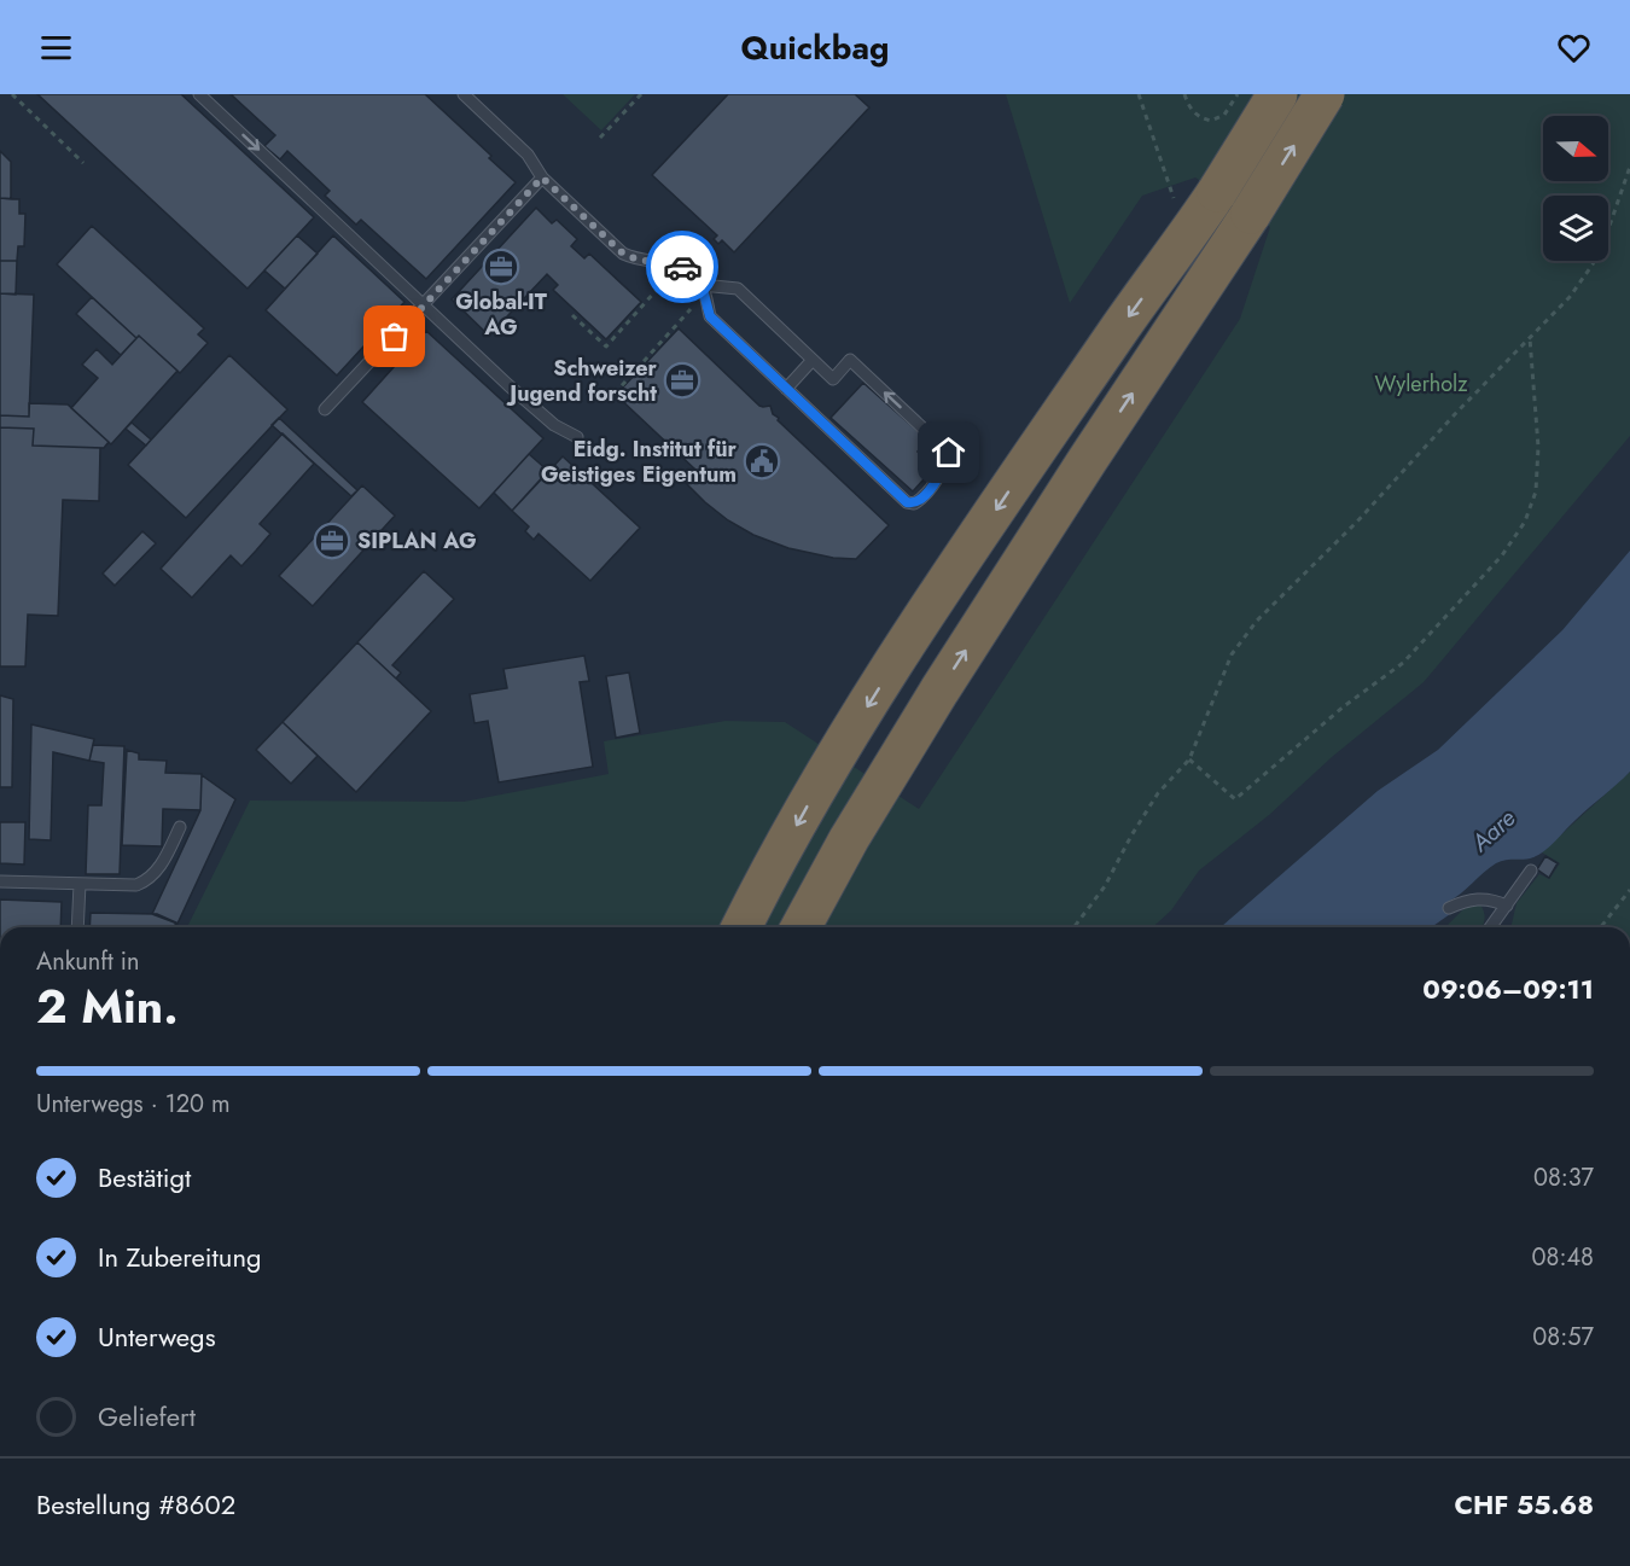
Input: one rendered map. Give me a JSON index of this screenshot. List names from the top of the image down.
{
  "water": ["Aare"],
  "parks": ["Wylerholz"],
  "places": {
    "office": ["Global-IT AG", "Schweizer Jugend forscht", "SIPLAN AG"],
    "public building": ["Eidg. Institut für Geistiges Eigentum"]
  },
  "north": "right",
  "page": {
    "header": "Quickbag",
    "heading": ["2 Min.", "Ankunft in", "09:06–09:11"],
    "panel": ["Bestellung #8602", "CHF 55.68"],
    "bar": "Unterwegs · 120 m",
    "list": [
      ["Bestätigt", "08:37"],
      ["In Zubereitung", "08:48"],
      ["Unterwegs", "08:57"],
      "Geliefert"
    ]
  }
}
